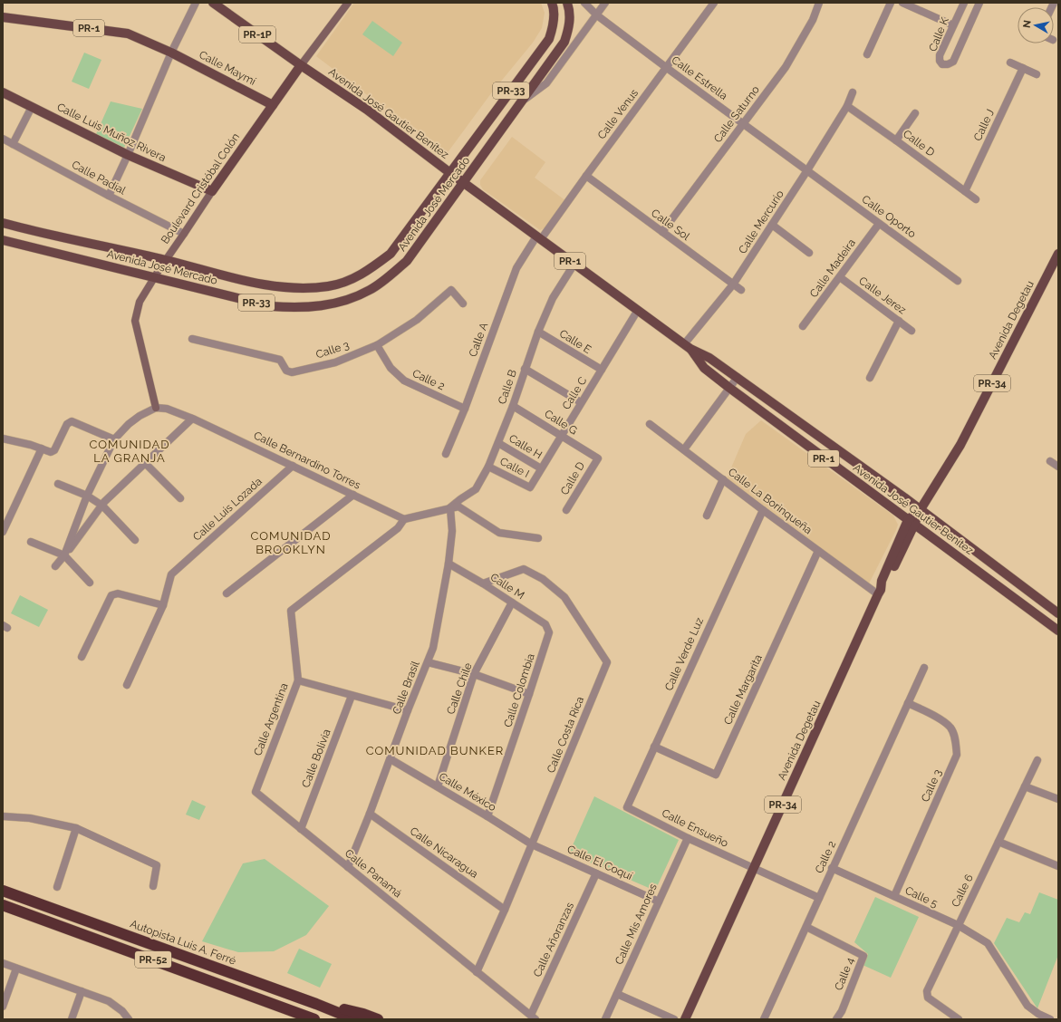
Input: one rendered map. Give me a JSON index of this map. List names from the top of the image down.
{
  "streets": {
    "highway": ["Autopista Luis A. Ferré", "PR-52"],
    "main road": [
      "PR-1",
      "PR-1P",
      "Calle Maymí",
      "PR-33",
      "Avenida José Gautier Benítez",
      "Calle Luis Muñoz Rivera",
      "Boulevard Cristóbal Colón",
      "Avenida José Mercado",
      "Avenida Degetau",
      "PR-34"
    ],
    "street": [
      "Calle K",
      "Calle Estrella",
      "Calle Venus",
      "Calle Saturno",
      "Calle J",
      "Calle D",
      "Calle Padial",
      "Calle Oporto",
      "Calle Mercurio",
      "Calle Sol",
      "Calle Madeira",
      "Calle Jerez",
      "Calle A",
      "Calle E",
      "Calle 3",
      "Calle 2",
      "Calle B",
      "Calle C",
      "Calle G",
      "Calle H",
      "Calle Bernardino Torres",
      "Calle I",
      "Calle La Borinqueña",
      "Calle Luis Lozada",
      "Calle M",
      "Calle Verde Luz",
      "Calle Brasil",
      "Calle Chile",
      "Calle Margarita",
      "Calle Colombia",
      "Calle Argentina",
      "Calle Costa Rica",
      "Calle Bolivia",
      "Calle México",
      "Calle Ensueño",
      "Calle Nicaragua",
      "Calle El Coquí",
      "Calle Panamá",
      "Calle 6",
      "Calle 5",
      "Calle Mis Amores",
      "Calle Añoranzas",
      "Calle 4"
    ]
  },
  "crossings": [
    ["PR-1", "Calle Maymí"],
    ["Calle Maymí", "Boulevard Cristóbal Colón"],
    ["Calle Estrella", "Calle Venus"],
    ["Calle Estrella", "Calle Saturno"],
    ["Calle Estrella", "Calle Oporto"],
    ["Calle Estrella", "Calle Mercurio"],
    ["Avenida José Gautier Benítez", "Calle Venus"],
    ["Avenida José Gautier Benítez", "Boulevard Cristóbal Colón"],
    ["Avenida José Gautier Benítez", "Avenida José Mercado"],
    ["Avenida José Gautier Benítez", "Calle Mercurio"],
    ["Avenida José Gautier Benítez", "Avenida Degetau"],
    ["Avenida José Gautier Benítez", "Calle A"],
    ["Avenida José Gautier Benítez", "Calle B"],
    ["Avenida José Gautier Benítez", "Calle C"],
    ["Calle Venus", "Calle Sol"],
    ["Calle Venus", "Calle A"],
    ["Calle Saturno", "Calle Sol"],
    ["Calle J", "Calle D"],
    ["Calle Luis Muñoz Rivera", "Boulevard Cristóbal Colón"],
    ["Calle D", "Calle Mercurio"],
    ["Calle D", "Calle G"],
    ["Calle Padial", "Boulevard Cristóbal Colón"],
    ["Boulevard Cristóbal Colón", "Avenida José Mercado"],
    ["Boulevard Cristóbal Colón", "Calle Bernardino Torres"],
    ["Calle Oporto", "Calle Mercurio"],
    ["Calle Oporto", "Calle Madeira"],
    ["Calle Mercurio", "Calle Sol"],
    ["Calle Madeira", "Calle Jerez"],
    ["Avenida Degetau", "Calle La Borinqueña"],
    ["Avenida Degetau", "Calle Ensueño"],
    ["Calle A", "Calle 2"],
    ["Calle E", "Calle B"],
    ["Calle E", "Calle C"],
    ["Calle 3", "Calle 2"],
    ["Calle 3", "Calle 5"],
    ["Calle 2", "Calle Ensueño"],
    ["Calle 2", "Calle 5"],
    ["Calle 2", "Calle 4"],
    ["Calle B", "Calle G"],
    ["Calle B", "Calle H"],
    ["Calle B", "Calle I"],
    ["Calle B", "Calle Brasil"],
    ["Calle C", "Calle G"],
    ["Calle C", "Calle H"],
    ["Calle C", "Calle I"],
    ["Calle Bernardino Torres", "Calle Luis Lozada"],
    ["Calle Bernardino Torres", "Calle Argentina"],
    ["Calle La Borinqueña", "Calle Verde Luz"],
    ["Calle La Borinqueña", "Calle Margarita"],
    ["Calle M", "Calle Brasil"],
    ["Calle M", "Calle Chile"],
    ["Calle M", "Calle Colombia"],
    ["Calle M", "Calle Costa Rica"],
    ["Calle Verde Luz", "Calle Margarita"],
    ["Calle Verde Luz", "Calle Ensueño"],
    ["Calle Brasil", "Calle México"],
    ["Calle Brasil", "Calle Nicaragua"],
    ["Calle Brasil", "Calle Panamá"],
    ["Calle Chile", "Calle México"],
    ["Calle Colombia", "Calle México"],
    ["Calle Argentina", "Calle Panamá"],
    ["Calle Costa Rica", "Calle México"],
    ["Calle Costa Rica", "Calle Nicaragua"],
    ["Calle Costa Rica", "Calle El Coquí"],
    ["Calle Costa Rica", "Calle Panamá"],
    ["Calle Bolivia", "Calle Panamá"],
    ["Calle México", "Calle El Coquí"],
    ["Calle Ensueño", "Calle Mis Amores"],
    ["Calle El Coquí", "Calle Mis Amores"],
    ["Calle El Coquí", "Calle Añoranzas"],
    ["Calle Panamá", "Calle Añoranzas"],
    ["Calle 6", "Calle 5"]
  ],
  "districts": ["COMUNIDAD LA GRANJA", "COMUNIDAD BROOKLYN", "COMUNIDAD BUNKER"],
  "north": "left"
}
